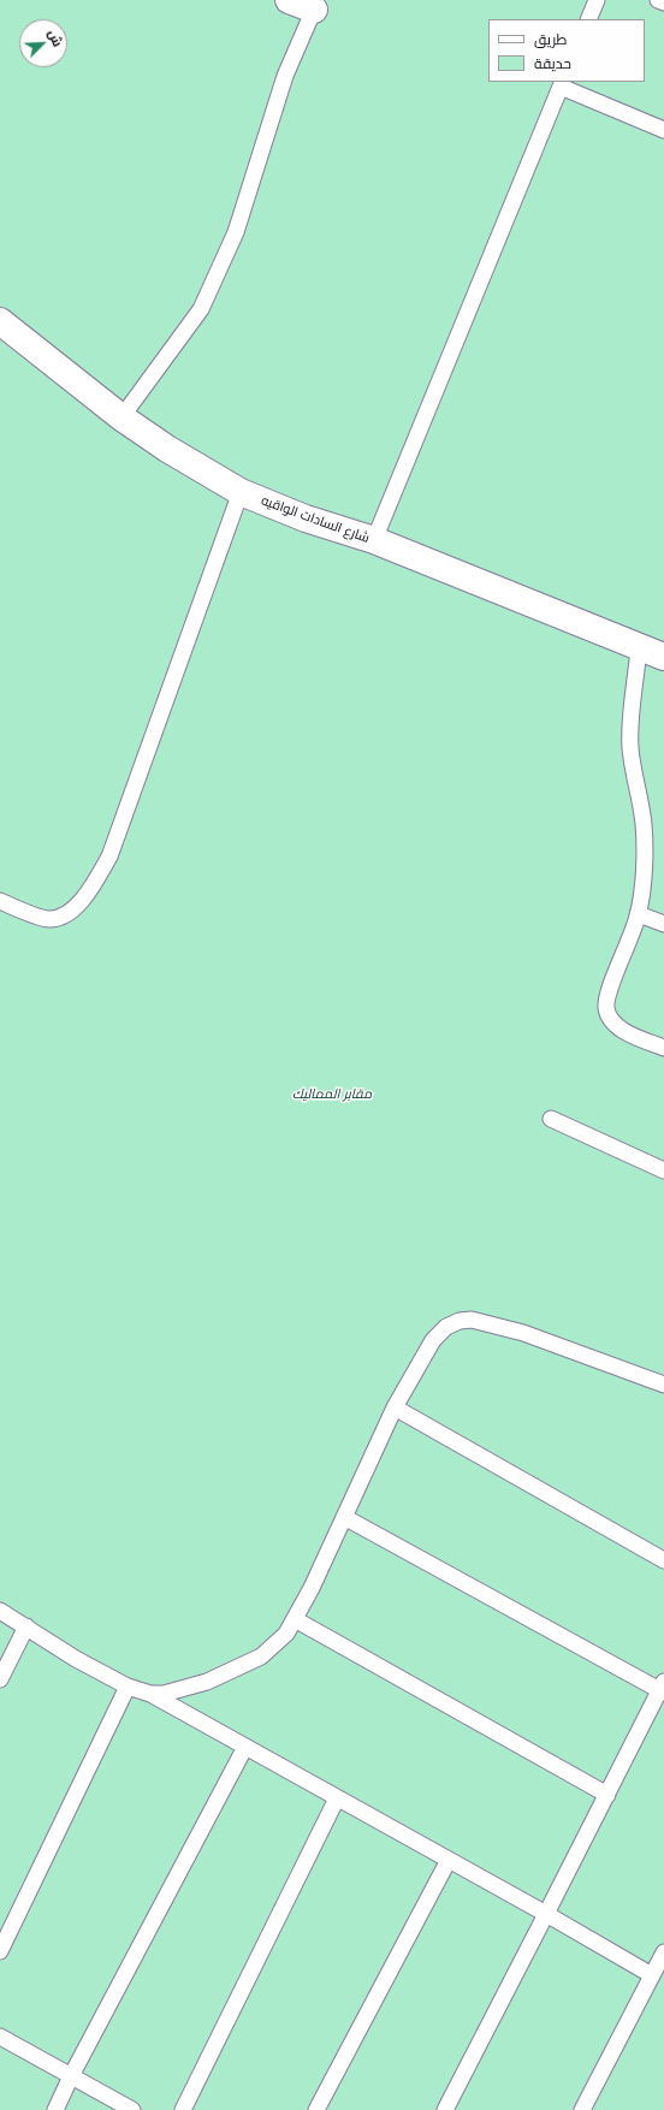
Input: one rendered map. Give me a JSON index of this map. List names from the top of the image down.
{
  "streets": {
    "street": ["شارع السادات الواقيه"]
  },
  "parks": ["مقابر المماليك"],
  "legend": ["طريق", "حديقة"],
  "north": "top right"
}
